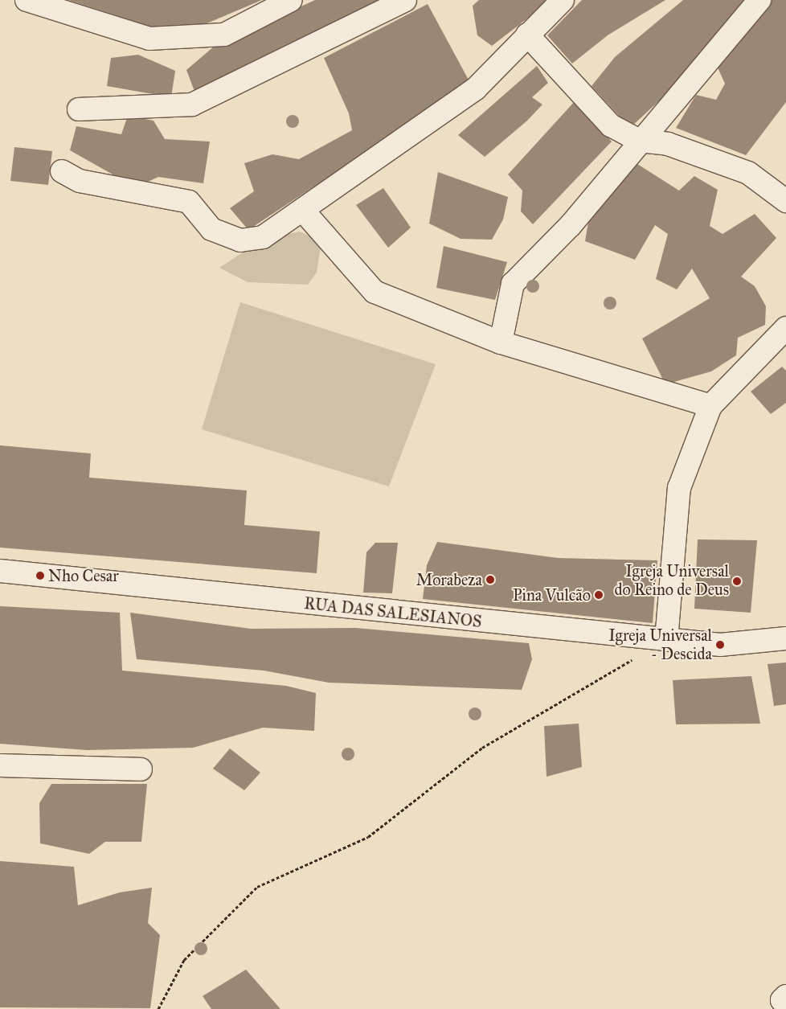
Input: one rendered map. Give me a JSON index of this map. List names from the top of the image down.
{
  "streets": {
    "street": ["RUA DAS SALESIANOS"]
  },
  "places": [
    "Nho Cesar",
    "Morabeza",
    "Igreja Universal do Reino de Deus",
    "Pina Vulcão",
    "Igreja Universal - Descida"
  ]
}
